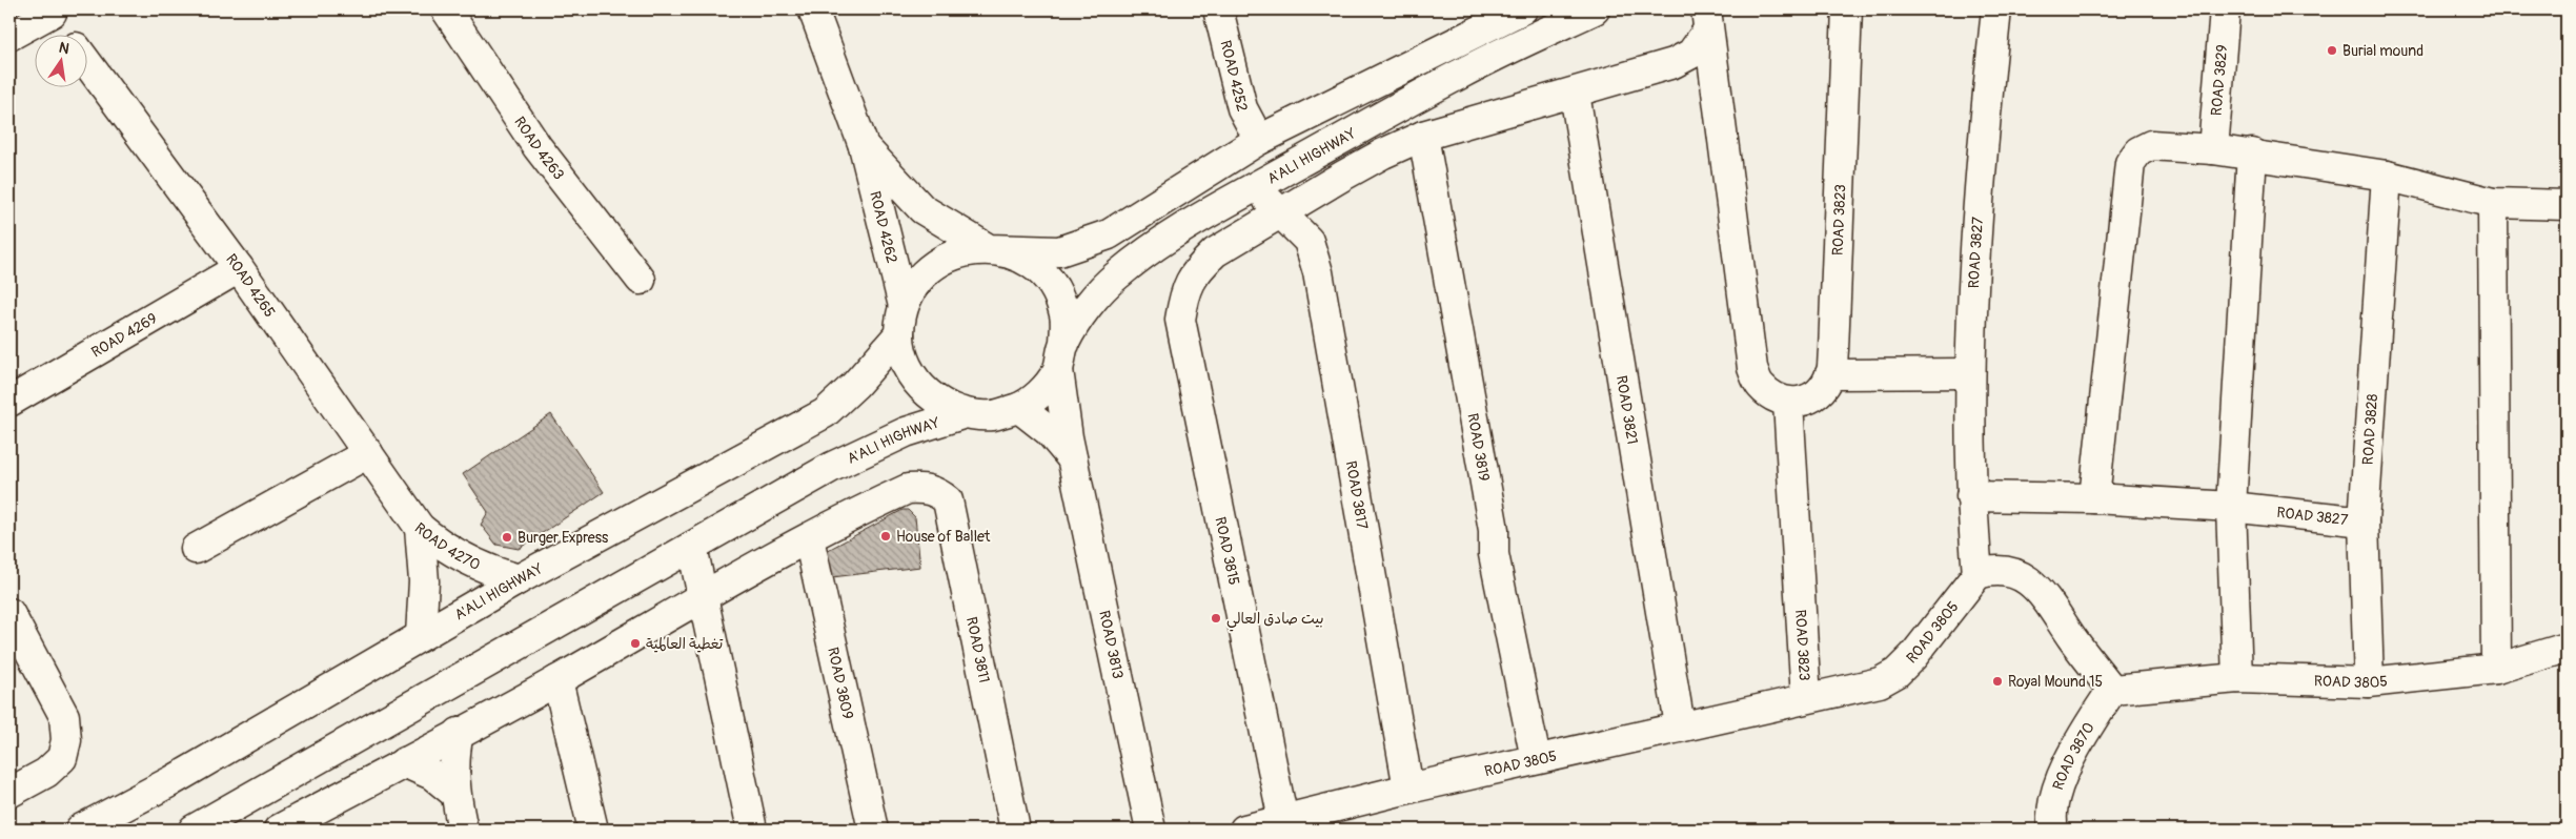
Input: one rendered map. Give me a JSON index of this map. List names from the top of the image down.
{
  "streets": {
    "street": [
      "ROAD 4252",
      "ROAD 3829",
      "ROAD 4263",
      "A'ALI HIGHWAY",
      "ROAD 3823",
      "ROAD 4262",
      "ROAD 3827",
      "ROAD 4265",
      "ROAD 4269",
      "ROAD 3821",
      "ROAD 3828",
      "ROAD 3819",
      "ROAD 3817",
      "ROAD 3815",
      "ROAD 4270",
      "ROAD 3805",
      "ROAD 3813",
      "ROAD 3811",
      "ROAD 3809",
      "ROAD 3870"
    ]
  },
  "crossings": [
    ["A'ALI HIGHWAY", "ROAD 4262"],
    ["A'ALI HIGHWAY", "ROAD 3817"],
    ["A'ALI HIGHWAY", "ROAD 4270"],
    ["A'ALI HIGHWAY", "ROAD 3813"],
    ["ROAD 3823", "ROAD 3805"],
    ["ROAD 4262", "ROAD 3813"],
    ["ROAD 3827", "ROAD 3828"],
    ["ROAD 3827", "ROAD 3805"],
    ["ROAD 4265", "ROAD 4269"],
    ["ROAD 4265", "ROAD 4270"],
    ["ROAD 3821", "ROAD 3815"],
    ["ROAD 3821", "ROAD 3805"],
    ["ROAD 3828", "ROAD 3805"],
    ["ROAD 3819", "ROAD 3815"],
    ["ROAD 3819", "ROAD 3805"],
    ["ROAD 3817", "ROAD 3815"],
    ["ROAD 3817", "ROAD 3805"],
    ["ROAD 3815", "ROAD 3805"],
    ["ROAD 3805", "ROAD 3870"],
    ["ROAD 3811", "ROAD 3809"]
  ],
  "places": [
    "Burial mound",
    "House of Ballet",
    "Burger Express",
    "بيت صادق العالي",
    "تغطية العالمية",
    "Royal Mound 15"
  ],
  "north": "top"
}
